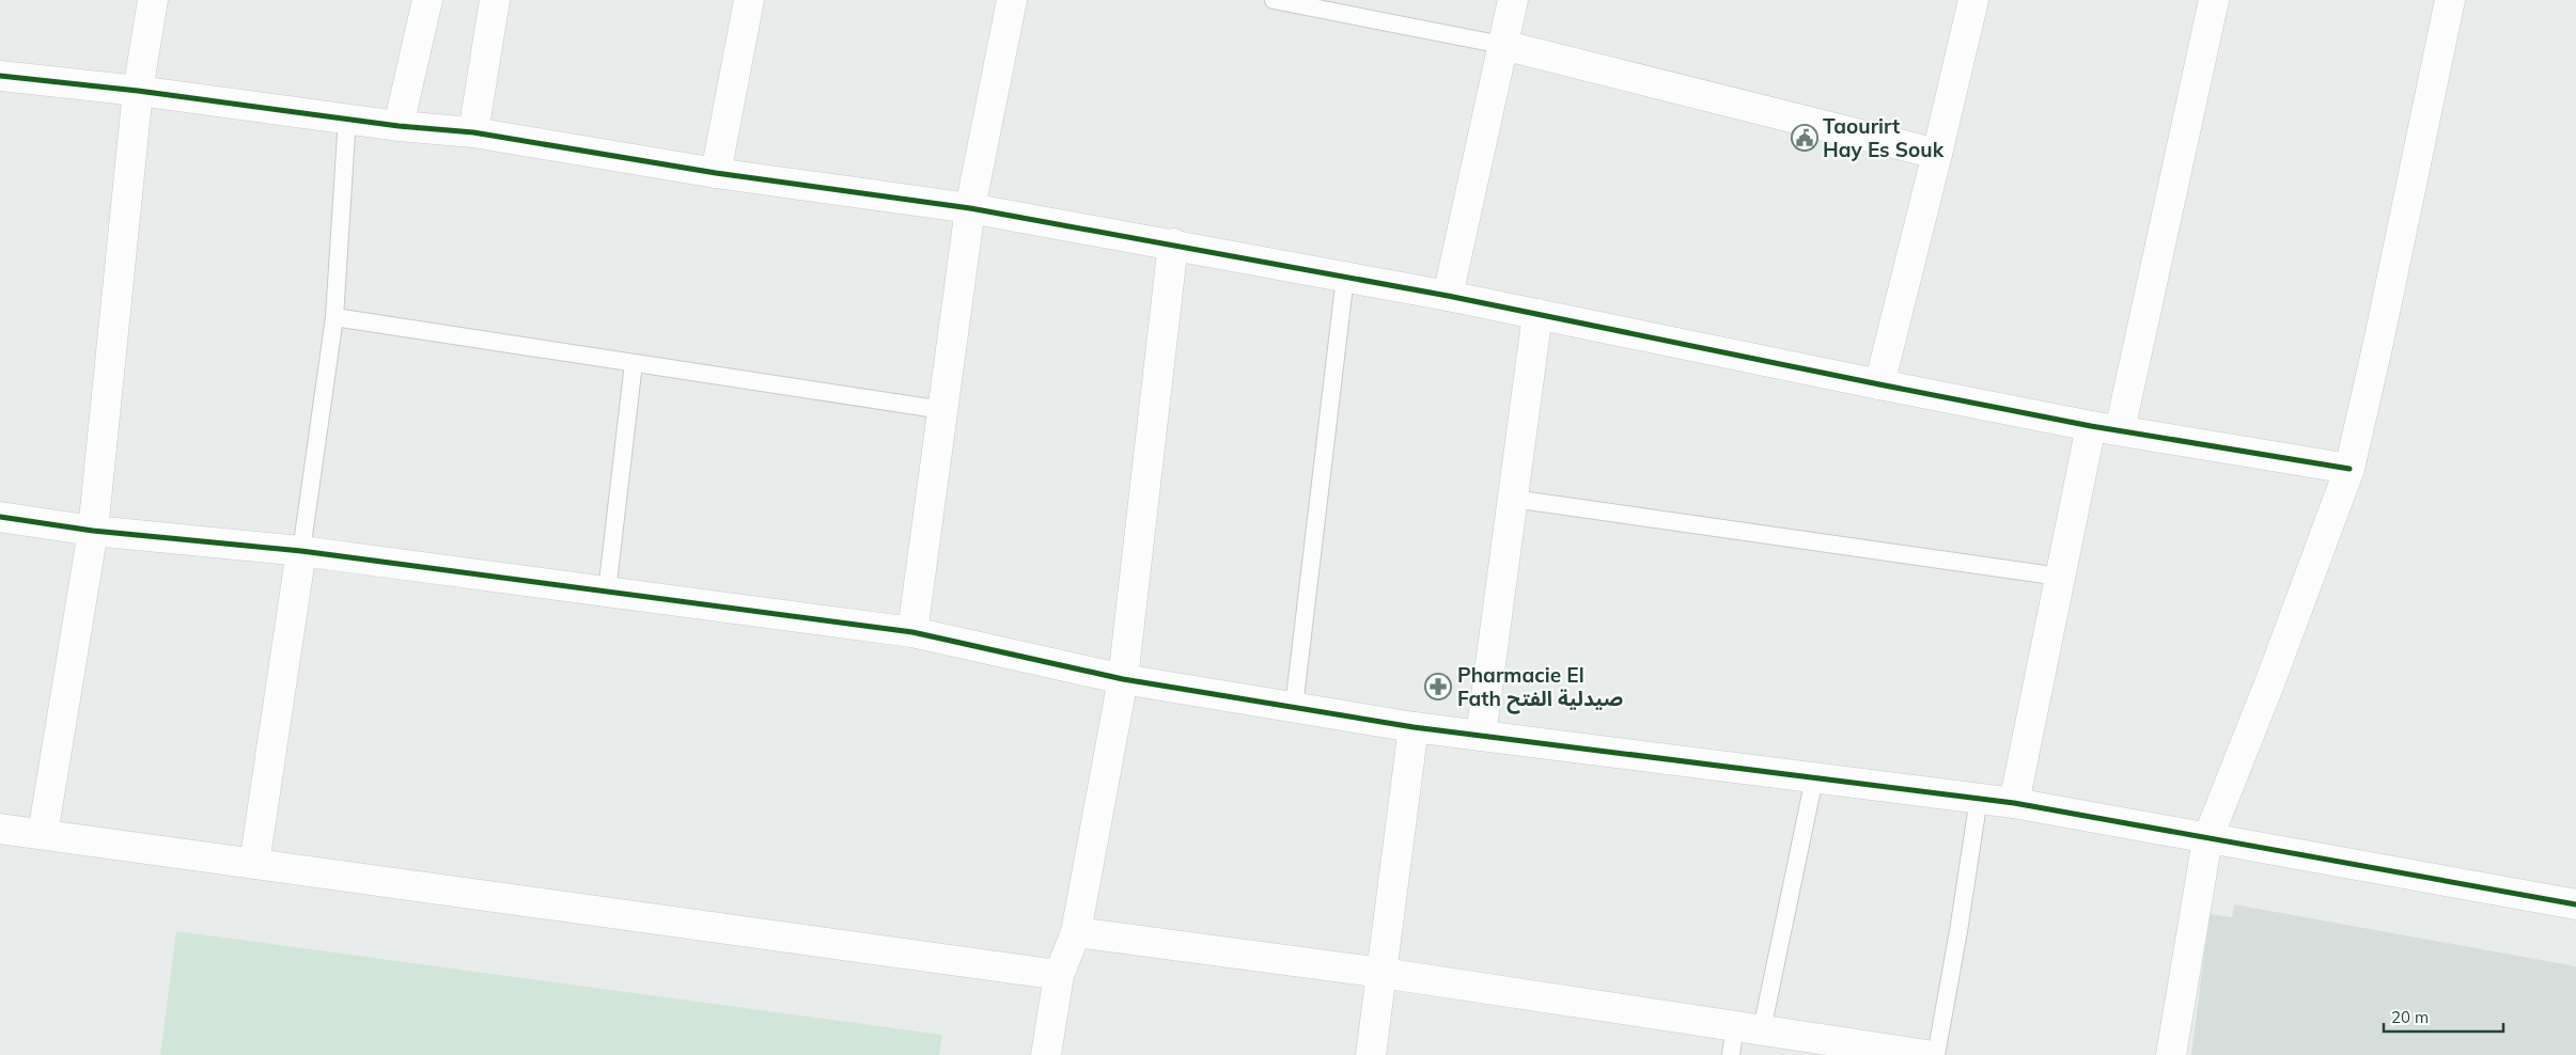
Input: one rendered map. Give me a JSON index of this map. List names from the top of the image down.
{
  "places": {
    "public building": ["Taourirt Hay Es Souk"],
    "pharmacy": ["Pharmacie El Fath صيدلية الفتح"]
  },
  "scale_bar": "20 m"
}
